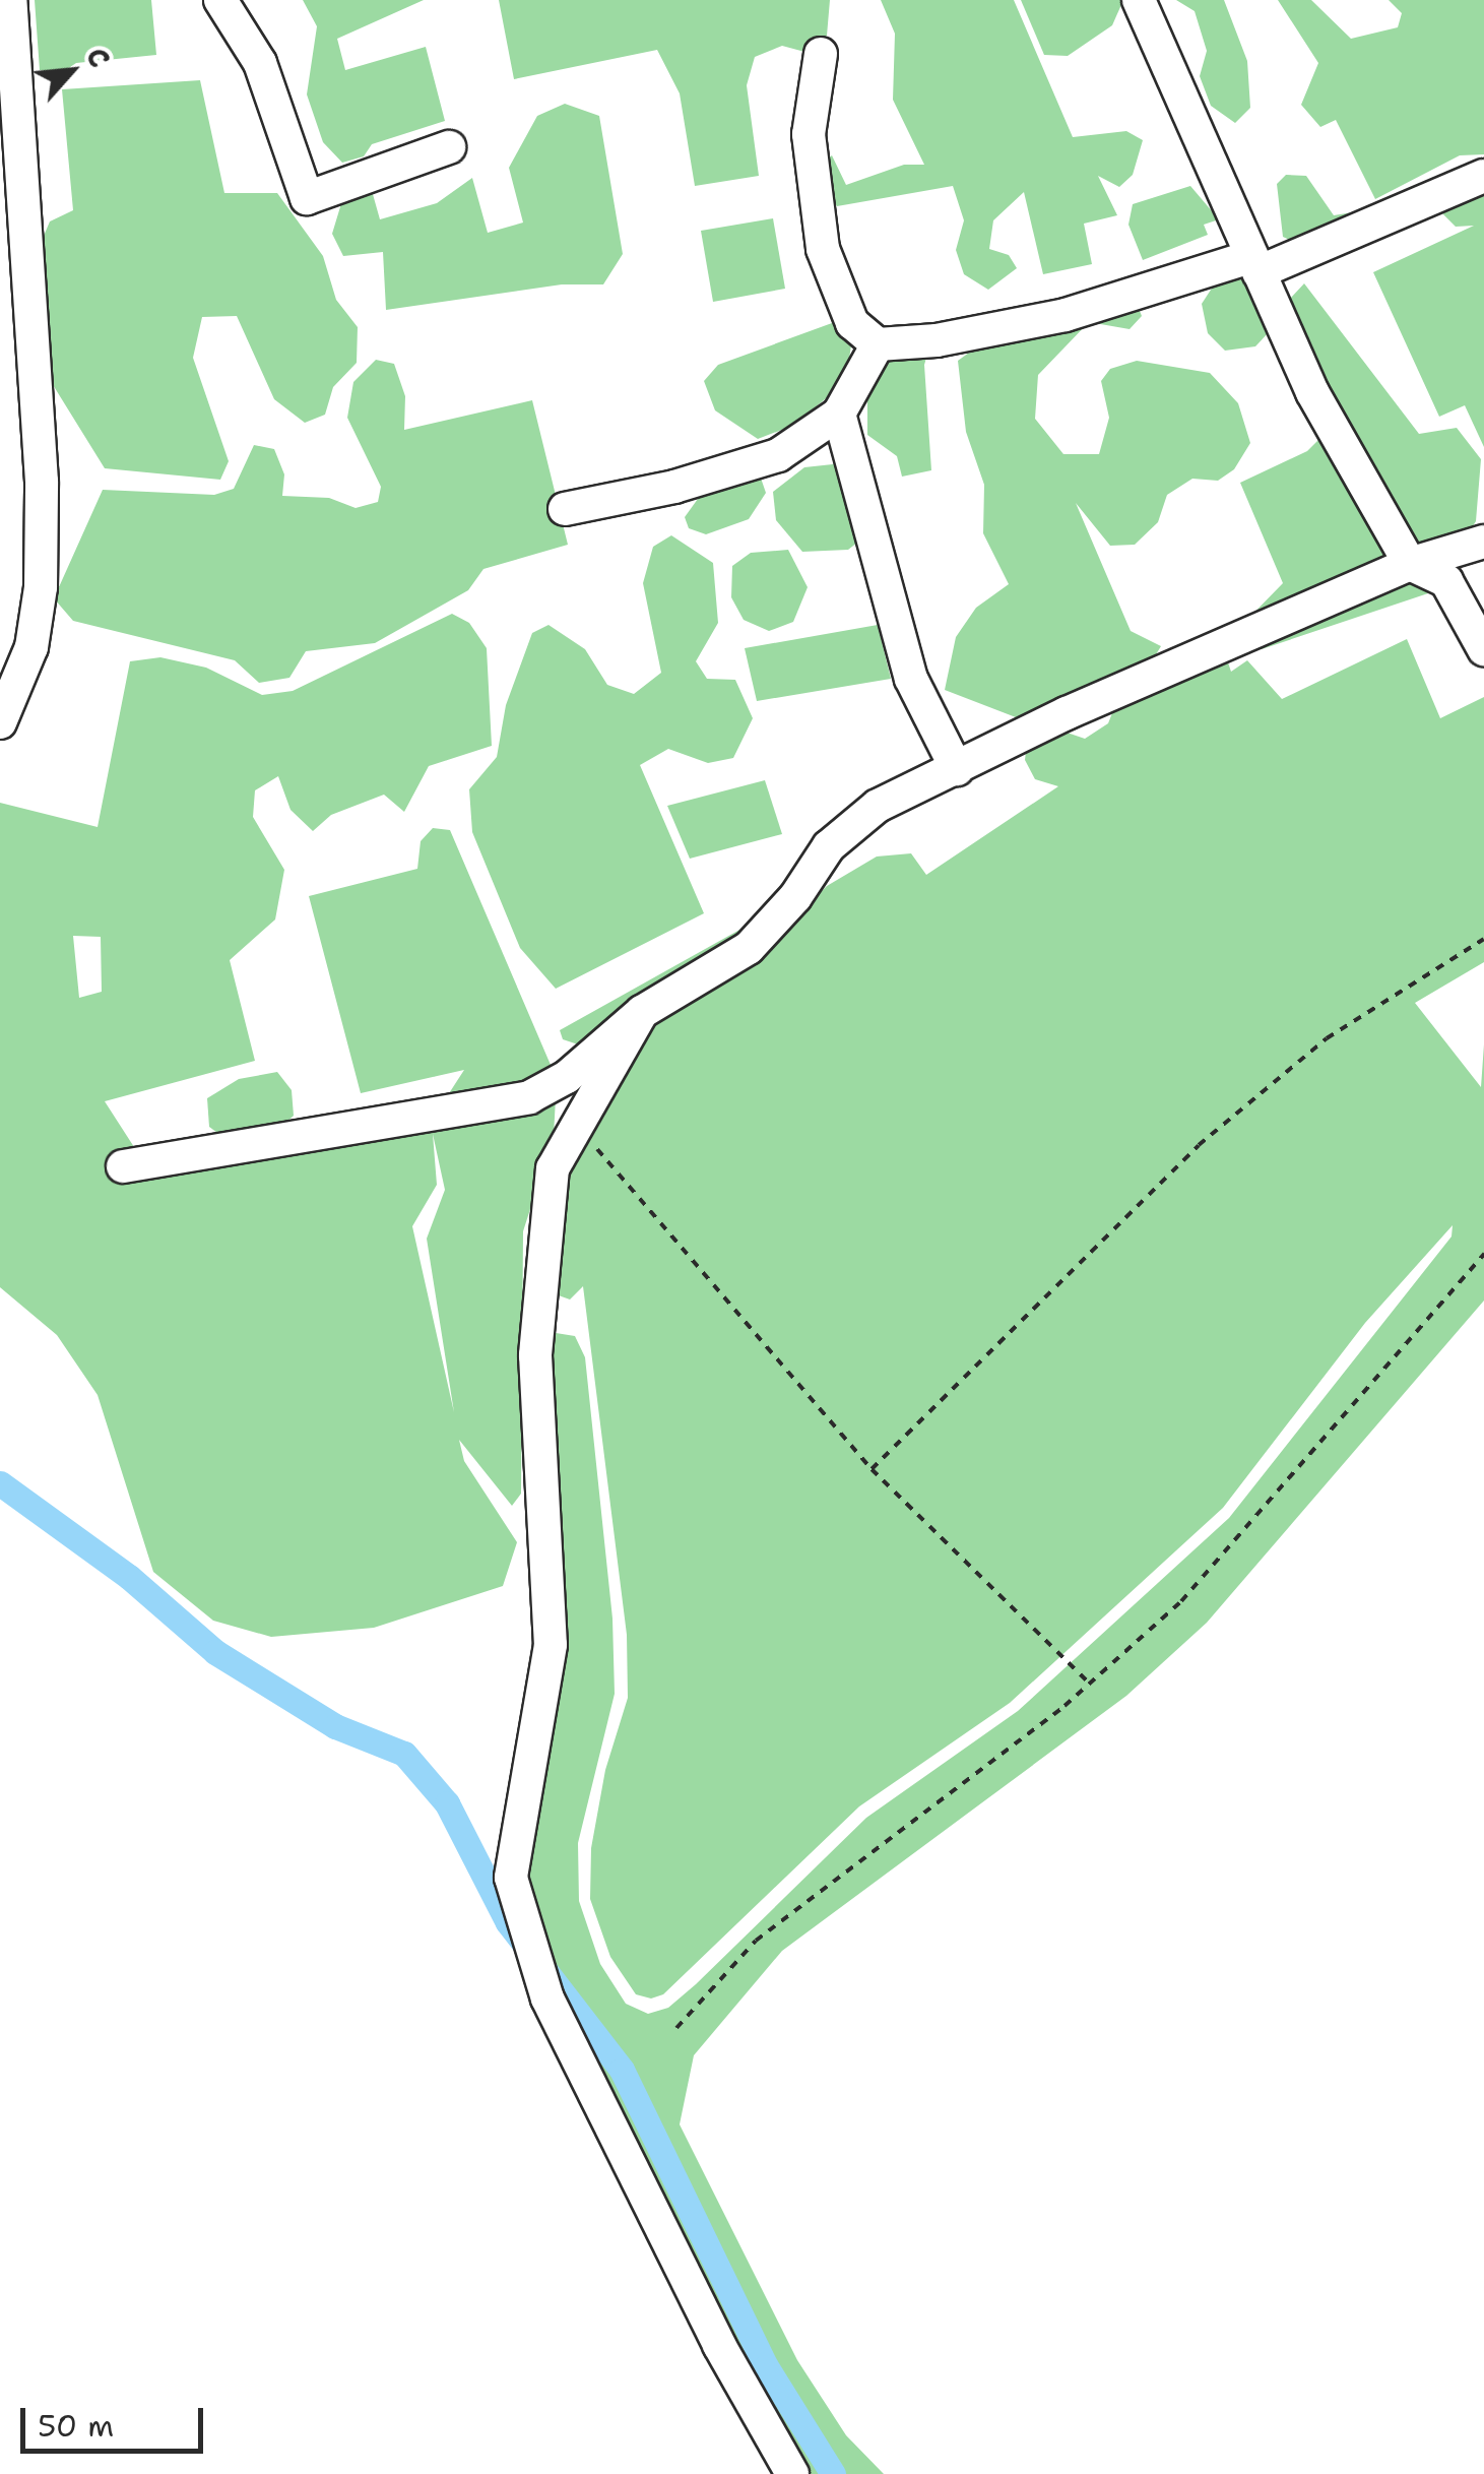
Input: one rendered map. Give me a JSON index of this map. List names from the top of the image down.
{
  "scale_bar": "50 m",
  "north": "top right"
}
